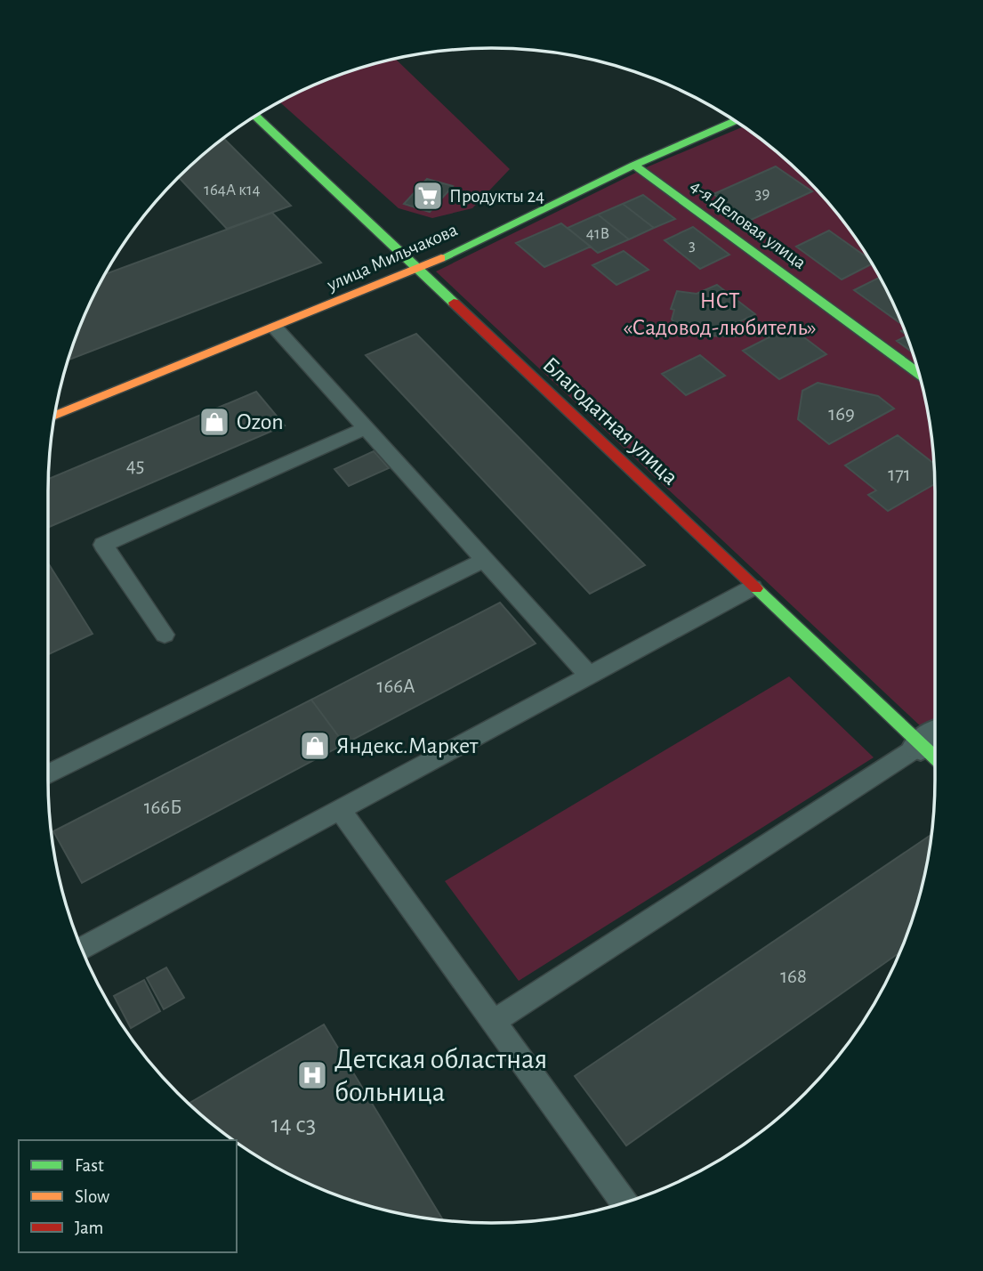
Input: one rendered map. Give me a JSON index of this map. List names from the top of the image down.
{
  "streets": {
    "street": ["4-я Деловая улица", "улица Мильчакова", "Благодатная улица"]
  },
  "crossings": [
    ["4-я Деловая улица", "улица Мильчакова"],
    ["улица Мильчакова", "Благодатная улица"]
  ],
  "parks": ["НСТ «Садовод-любитель»"],
  "places": {
    "supermarket": ["Продукты 24"],
    "shop": ["Ozon", "Яндекс.Маркет"],
    "hospital": ["Детская областная больница"]
  },
  "house_numbers": [
    "164А к14",
    "39",
    "41В",
    "3",
    "169",
    "45",
    "171",
    "166А",
    "166Б",
    "168",
    "14 с3"
  ],
  "legend": ["Fast", "Slow", "Jam"]
}
